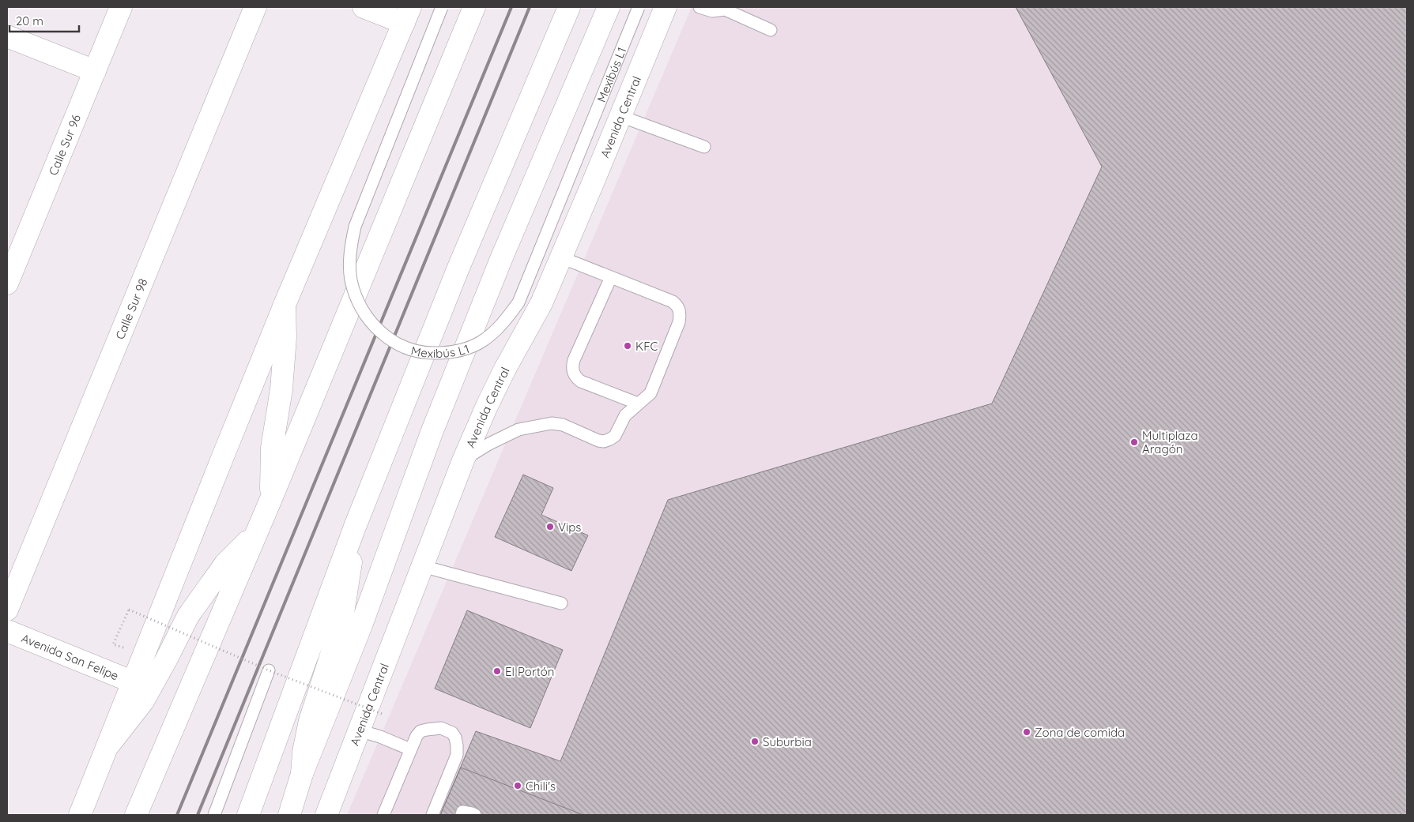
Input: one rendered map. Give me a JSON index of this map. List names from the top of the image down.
{
  "streets": {
    "main road": [
      "Avenida Central",
      "Calle Sur 96",
      "Calle Sur 98",
      "Avenida San Felipe"
    ],
    "lane": ["Mexibús L1"]
  },
  "places": [
    "KFC",
    "Multiplaza Aragón",
    "Vips",
    "El Portón",
    "Zona de comida",
    "Suburbia",
    "Chili's"
  ],
  "scale_bar": "20 m"
}
